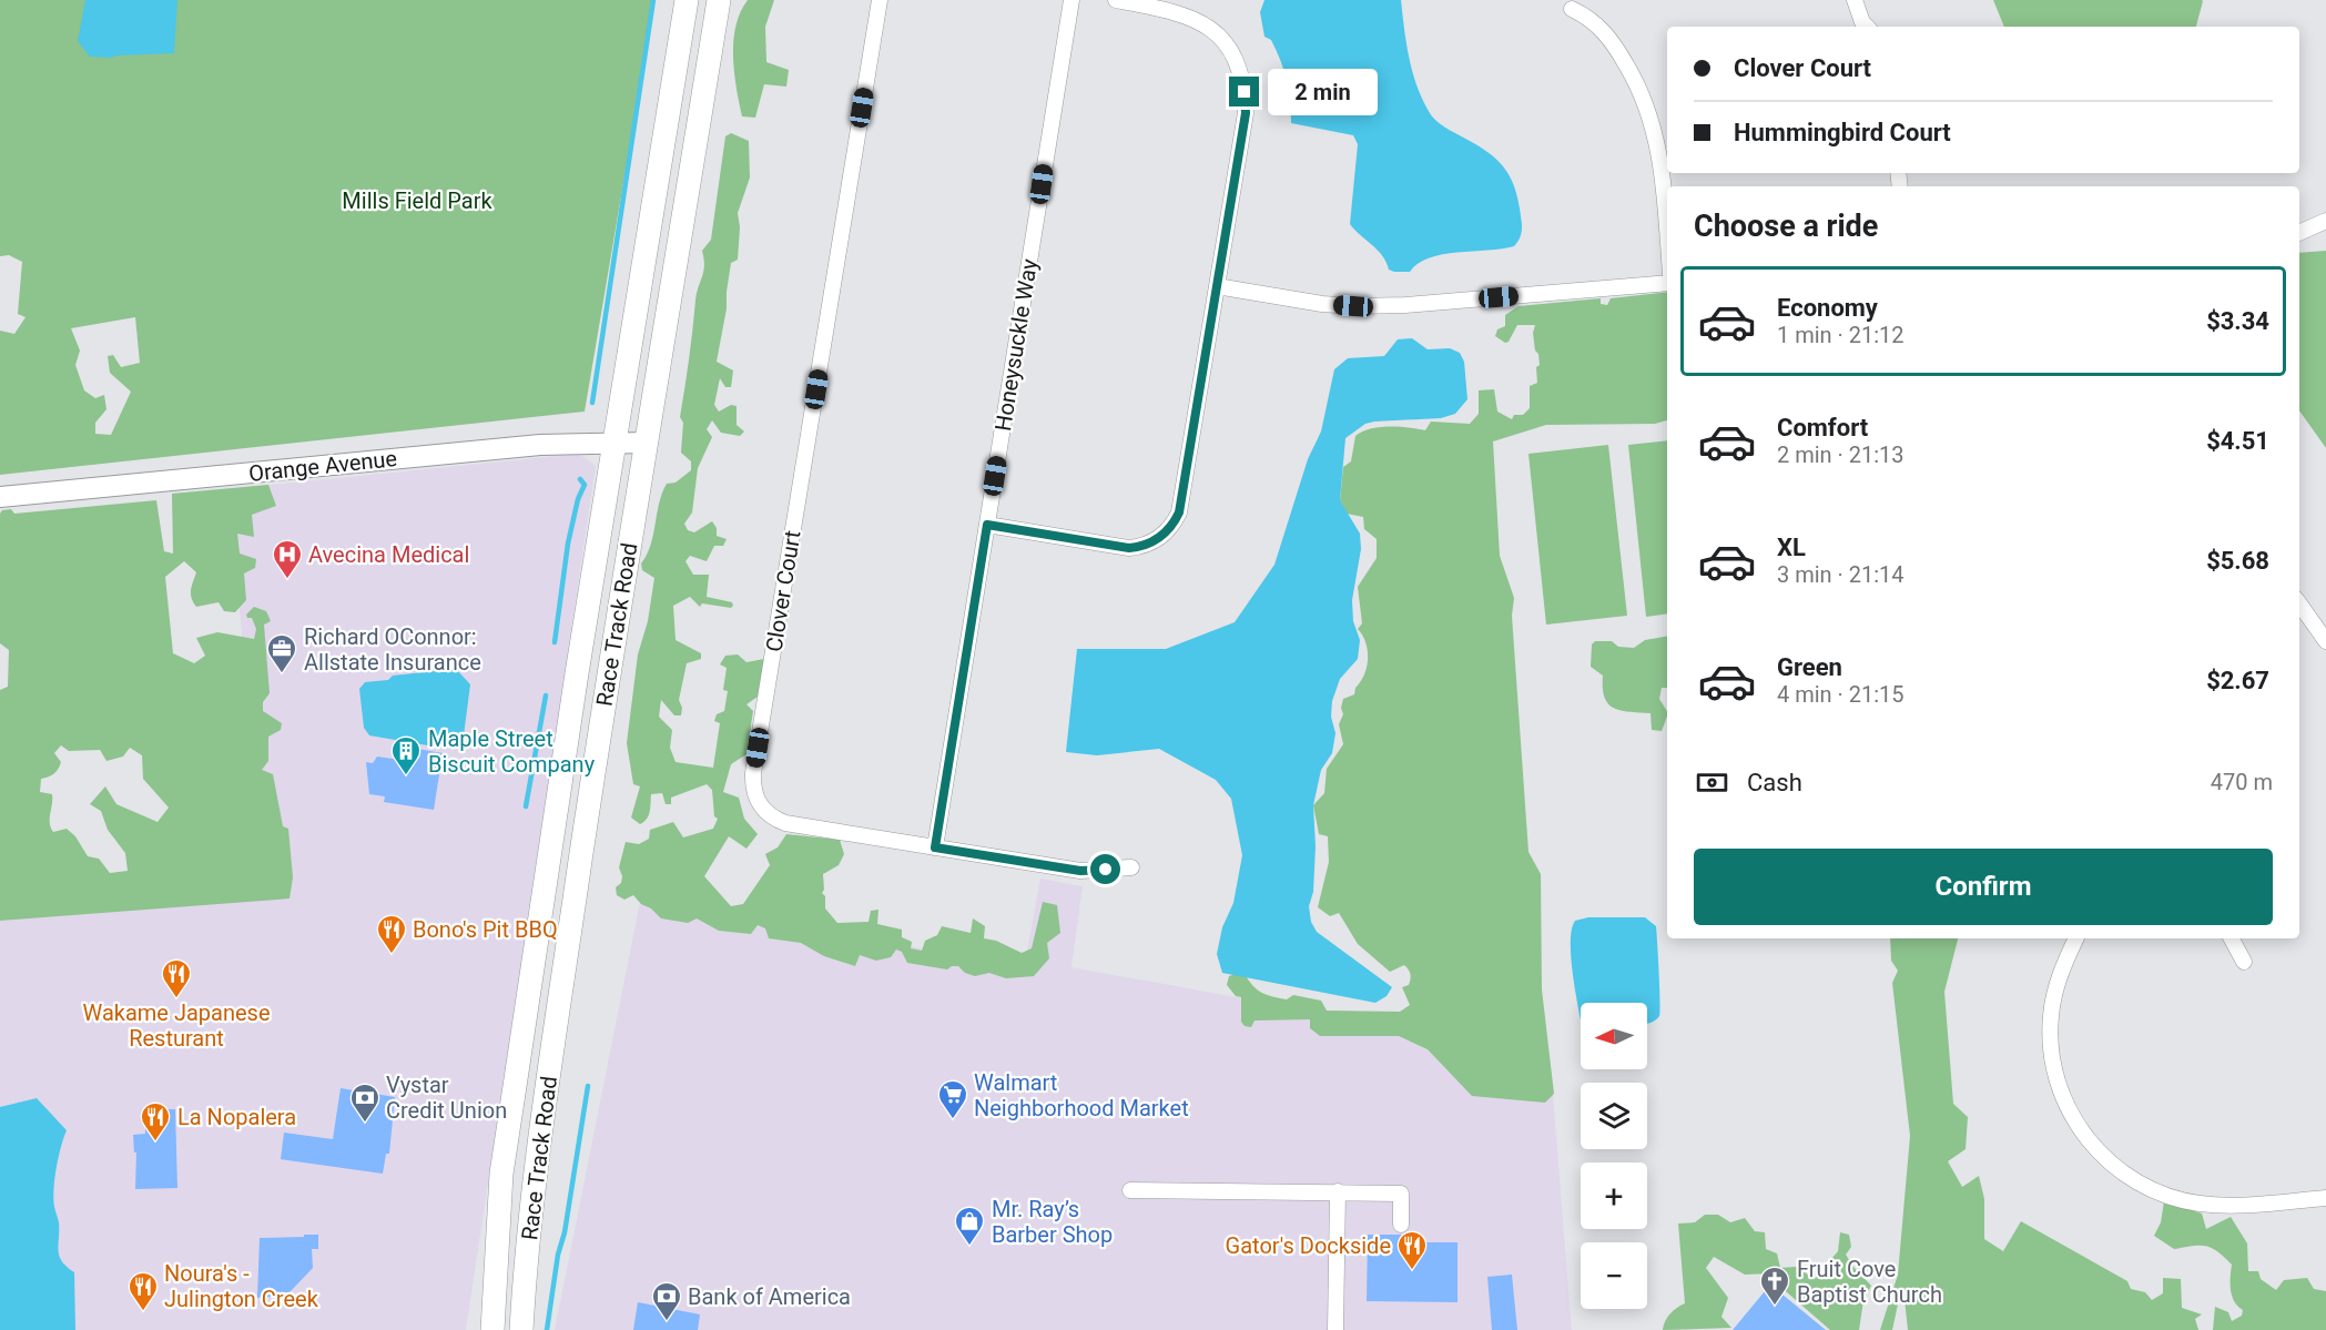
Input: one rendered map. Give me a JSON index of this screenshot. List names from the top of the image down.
{
  "streets": {
    "main road": ["Race Track Road"],
    "street": ["Honeysuckle Way", "Orange Avenue", "Clover Court"]
  },
  "crossings": [
    ["Honeysuckle Way", "Clover Court"],
    ["Orange Avenue", "Race Track Road"]
  ],
  "parks": ["Mills Field Park"],
  "places": {
    "hospital": ["Avecina Medical"],
    "office": ["Richard OConnor: Allstate Insurance"],
    "building": ["Maple Street Biscuit Company"],
    "restaurant": [
      "Bono's Pit BBQ",
      "Wakame Japanese Resturant",
      "La Nopalera",
      "Gator's Dockside",
      "Noura's - Julington Creek"
    ],
    "supermarket": ["Walmart Neighborhood Market"],
    "bank": ["Vystar Credit Union", "Bank of America"],
    "shop": ["Mr. Ray’s Barber Shop"],
    "church": ["Fruit Cove Baptist Church"]
  },
  "north": "left",
  "page": {
    "banner": ["Clover Court", "Hummingbird Court"],
    "bubble": "2 min",
    "heading": "Choose a ride",
    "list": [
      {
        "name": "Economy",
        "note": "1 min · 21:12",
        "value": "$3.34"
      },
      {
        "name": "Comfort",
        "note": "2 min · 21:13",
        "value": "$4.51"
      },
      {
        "name": "XL",
        "note": "3 min · 21:14",
        "value": "$5.68"
      },
      {
        "name": "Green",
        "note": "4 min · 21:15",
        "value": "$2.67"
      }
    ],
    "pay": ["Cash", "470 m"],
    "buttons": "Confirm",
    "map_buttons": ["+", "−"]
  }
}
